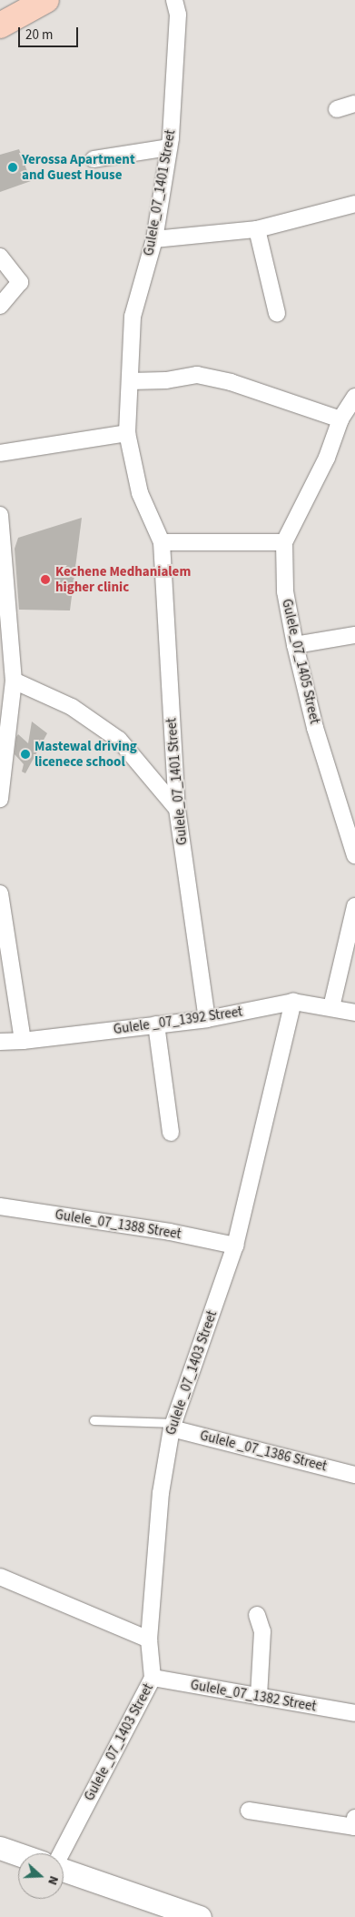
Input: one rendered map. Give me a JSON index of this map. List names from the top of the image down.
{
  "streets": {
    "street": [
      "Gulele_07_1401 Street",
      "Gulele_07_1405 Street",
      "Gulele _07_1392 Street",
      "Gulele_07_1388 Street",
      "Gulele _07_1403 Street",
      "Gulele _07_1386 Street",
      "Gulele_07_1382 Street"
    ]
  },
  "crossings": [
    ["Gulele_07_1401 Street", "Gulele _07_1392 Street"],
    ["Gulele _07_1392 Street", "Gulele _07_1403 Street"],
    ["Gulele_07_1388 Street", "Gulele _07_1403 Street"],
    ["Gulele _07_1403 Street", "Gulele _07_1386 Street"],
    ["Gulele _07_1403 Street", "Gulele_07_1382 Street"]
  ],
  "places": ["Yerossa Apartment and Guest House", "Kechene Medhanialem higher clinic", "Mastewal driving licenece school"],
  "scale_bar": "20 m",
  "north": "right"
}
